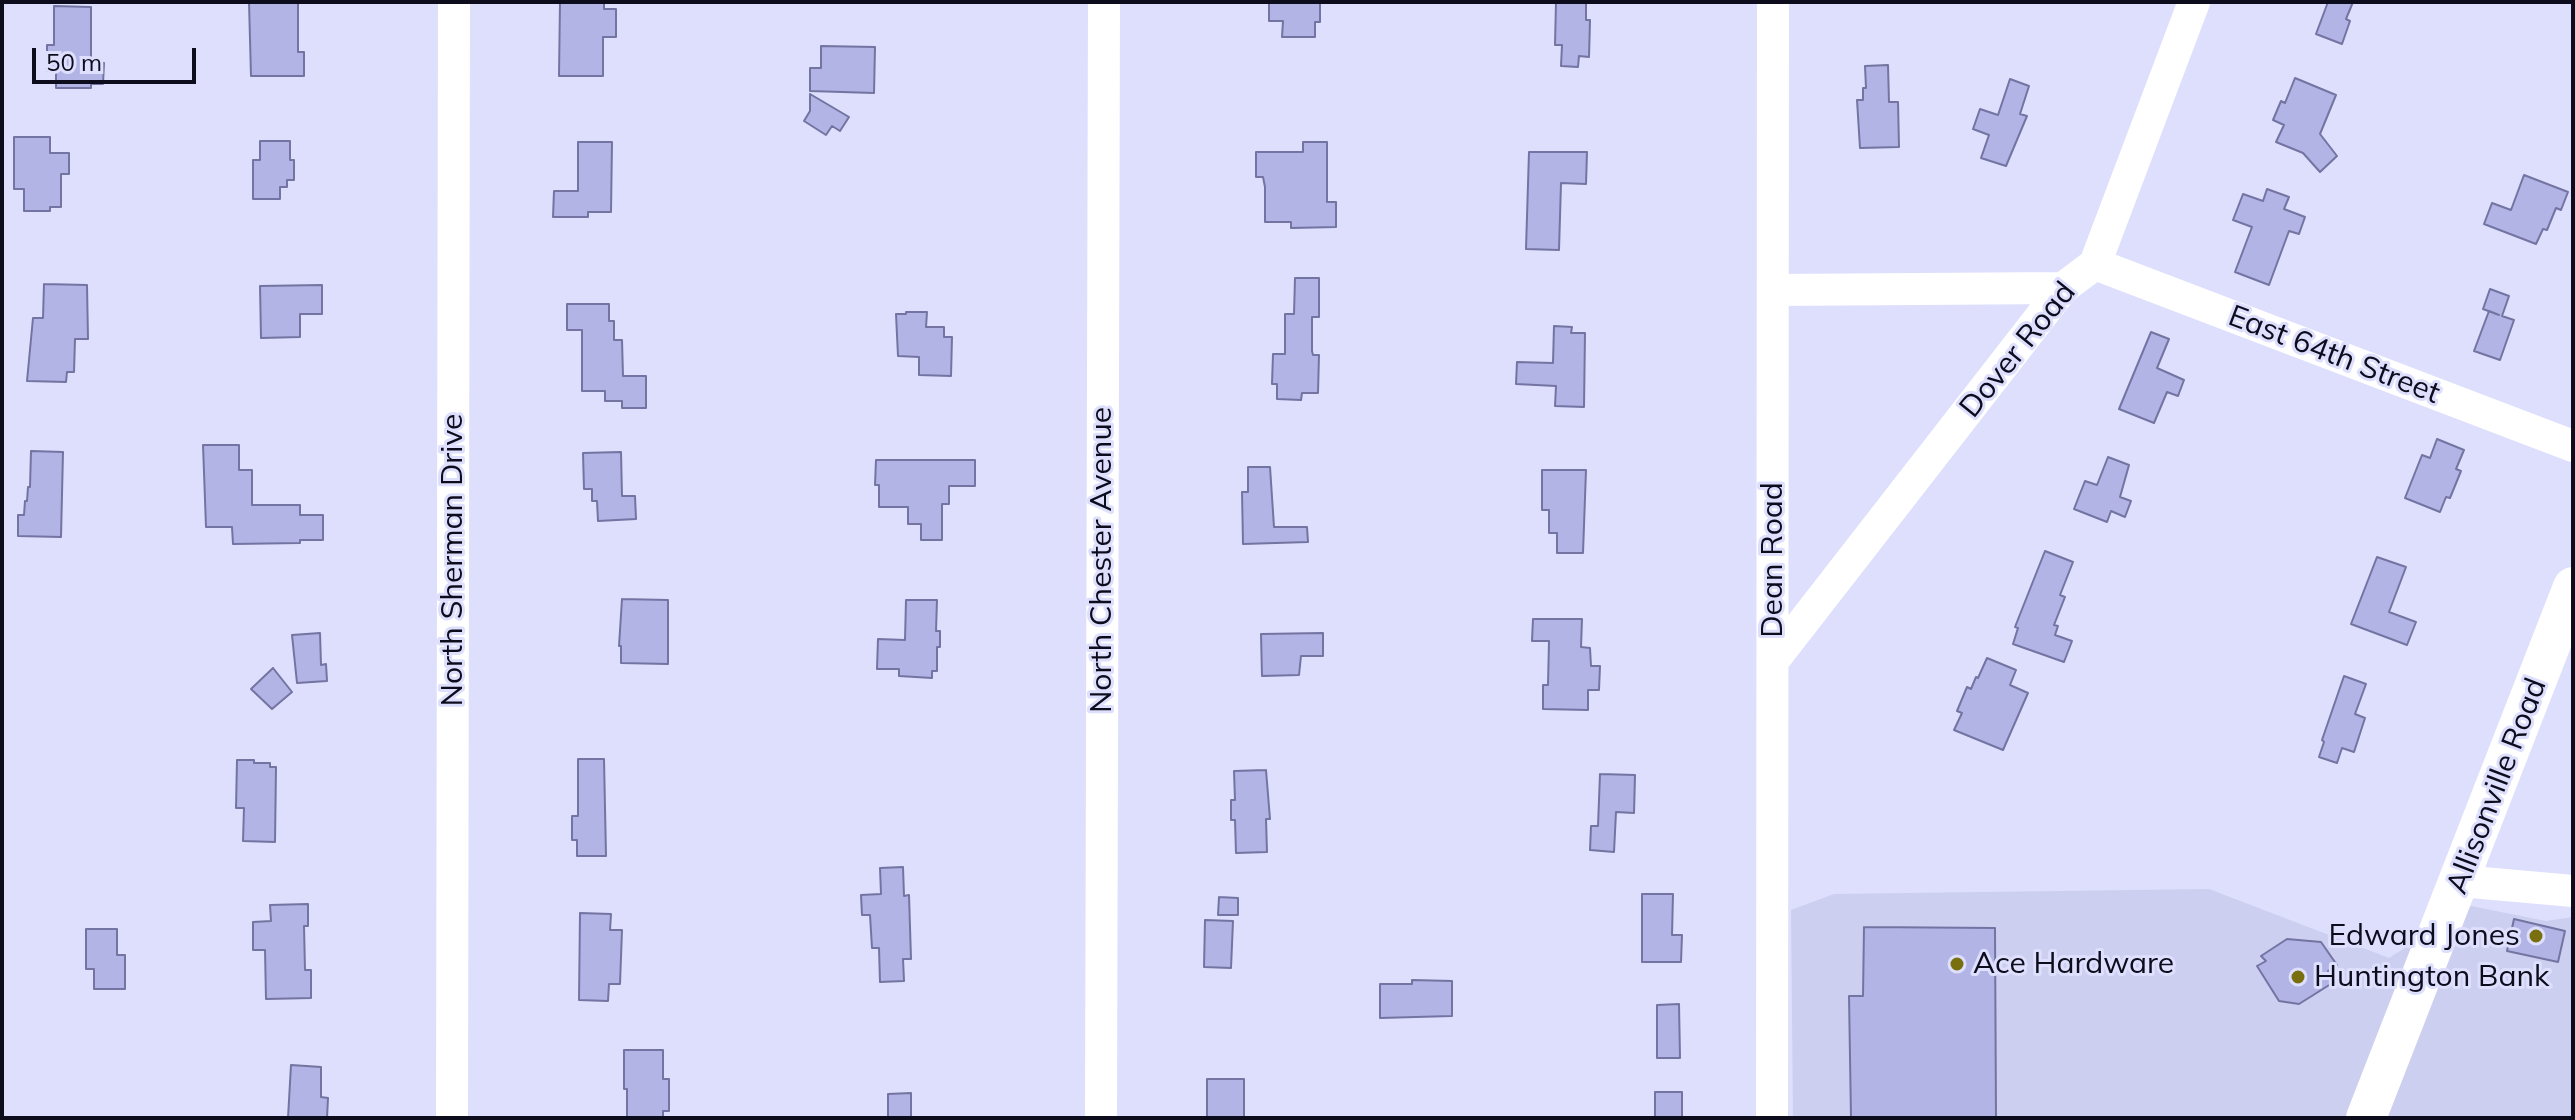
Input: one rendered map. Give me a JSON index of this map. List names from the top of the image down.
{
  "streets": {
    "main road": ["Allisonville Road"],
    "street": [
      "Dover Road",
      "East 64th Street",
      "North Sherman Drive",
      "North Chester Avenue",
      "Dean Road"
    ]
  },
  "crossings": [
    ["Dover Road", "East 64th Street"],
    ["Dover Road", "Dean Road"]
  ],
  "places": ["Edward Jones", "Ace Hardware", "Huntington Bank"],
  "scale_bar": "50 m"
}
